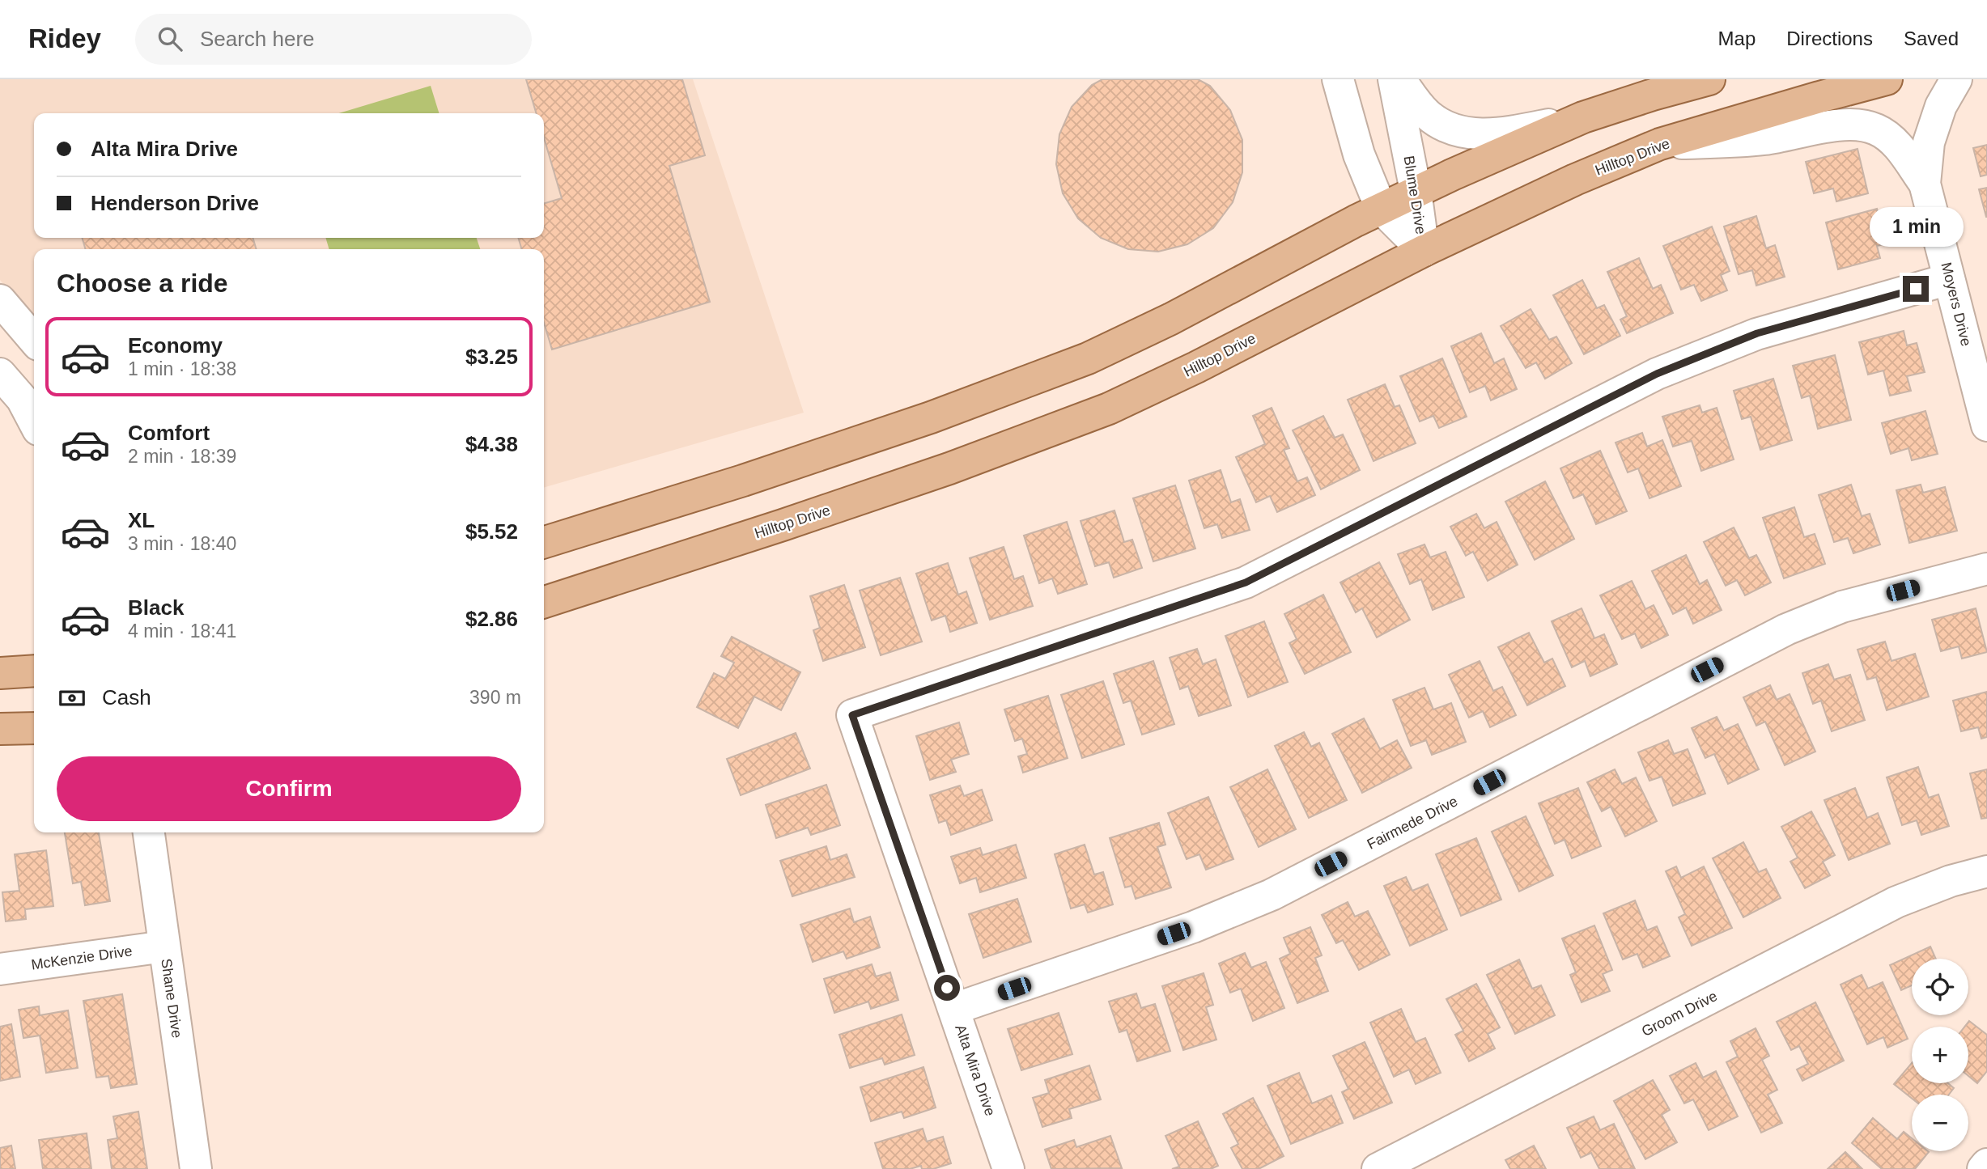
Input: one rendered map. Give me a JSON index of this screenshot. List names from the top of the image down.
{
  "streets": {
    "main road": ["Hilltop Drive"],
    "street": [
      "Blume Drive",
      "Moyers Drive",
      "Fairmede Drive",
      "McKenzie Drive",
      "Shane Drive",
      "Groom Drive",
      "Alta Mira Drive"
    ]
  },
  "crossings": [
    ["Hilltop Drive", "Blume Drive"],
    ["Moyers Drive", "Alta Mira Drive"],
    ["Fairmede Drive", "Alta Mira Drive"],
    ["McKenzie Drive", "Shane Drive"]
  ],
  "page": {
    "header": "Ridey",
    "search": "Search here",
    "nav": ["Map", "Directions", "Saved"],
    "banner": ["Alta Mira Drive", "Henderson Drive"],
    "bubble": "1 min",
    "heading": "Choose a ride",
    "list": [
      {
        "name": "Economy",
        "note": "1 min · 18:38",
        "value": "$3.25"
      },
      {
        "name": "Comfort",
        "note": "2 min · 18:39",
        "value": "$4.38"
      },
      {
        "name": "XL",
        "note": "3 min · 18:40",
        "value": "$5.52"
      },
      {
        "name": "Black",
        "note": "4 min · 18:41",
        "value": "$2.86"
      }
    ],
    "pay": ["Cash", "390 m"],
    "buttons": "Confirm",
    "map_buttons": ["+", "−"]
  }
}
